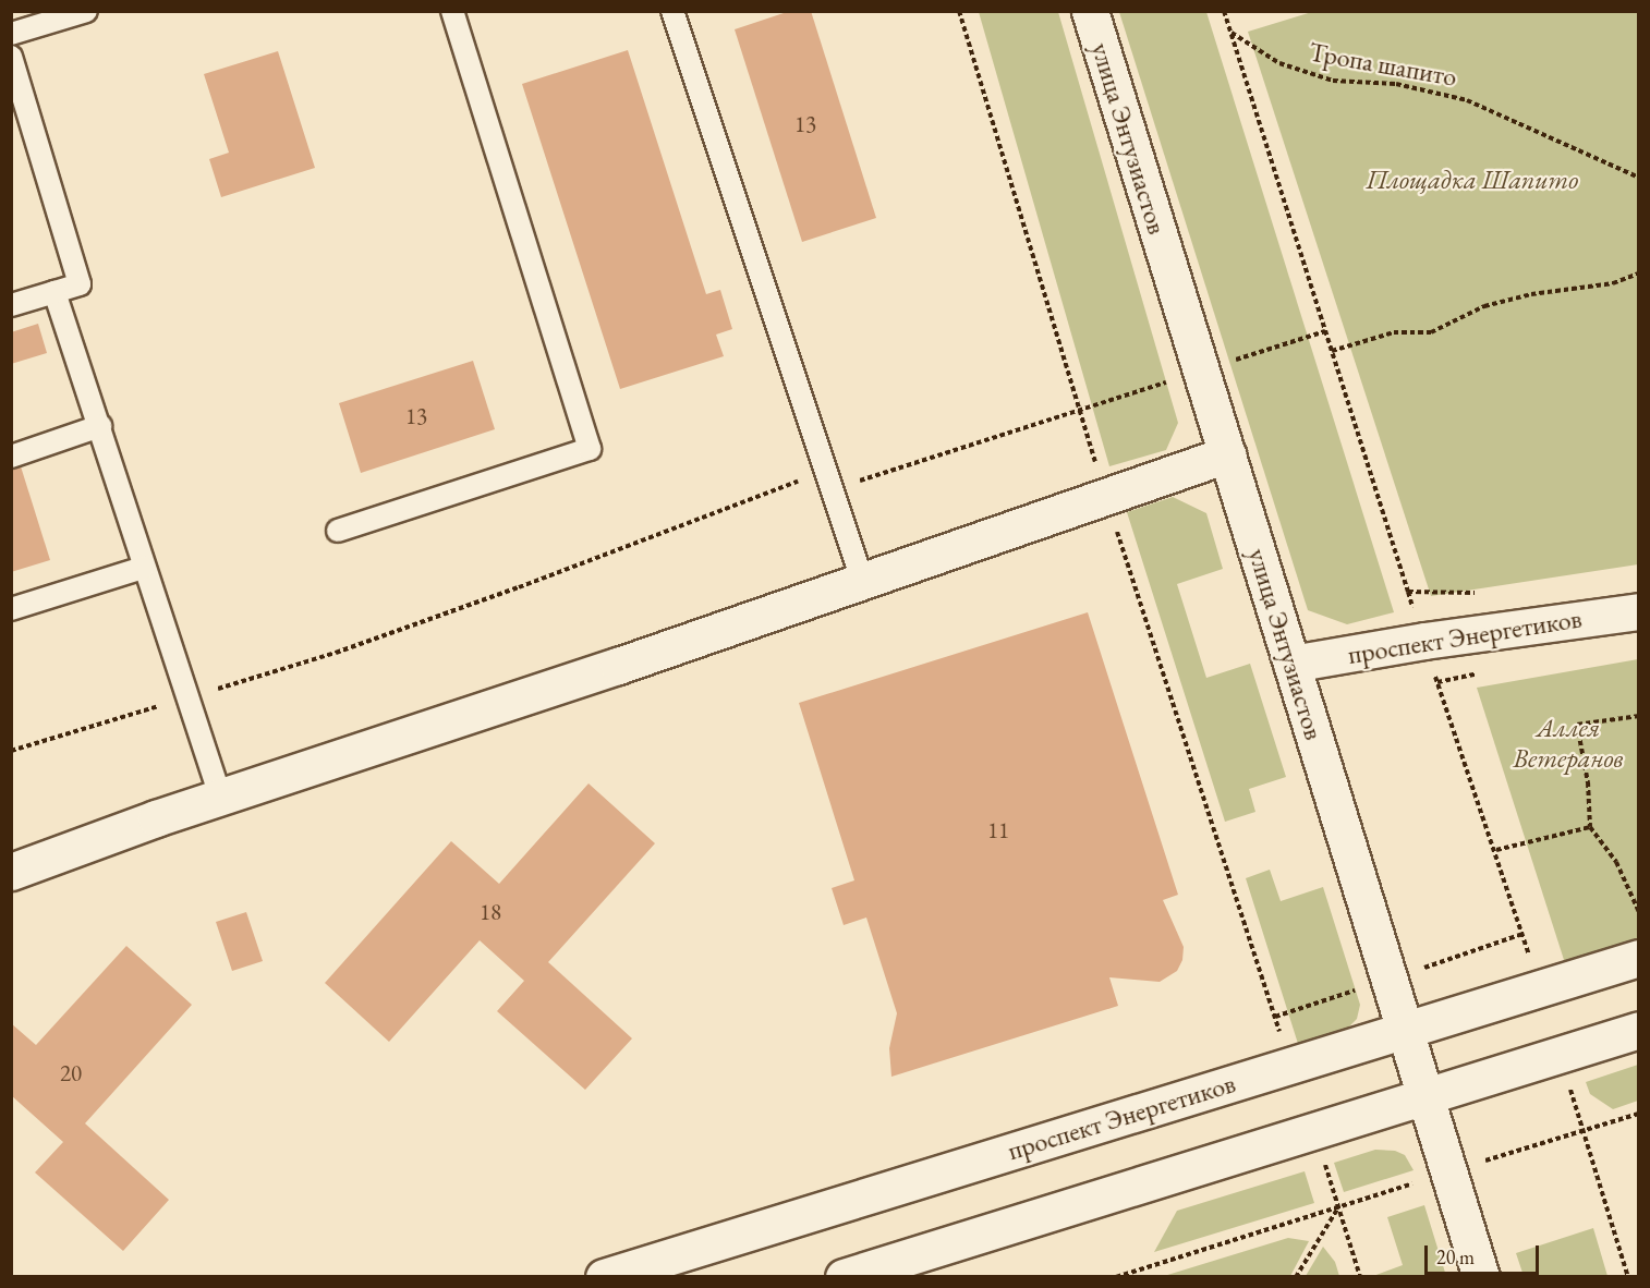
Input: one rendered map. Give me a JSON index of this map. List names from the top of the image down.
{
  "streets": {
    "main road": ["улица Энтузиастов", "проспект Энергетиков"],
    "path": ["Тропа шапито"]
  },
  "crossings": [
    ["улица Энтузиастов", "проспект Энергетиков"]
  ],
  "parks": ["Площадка Шапито", "Аллея Ветеранов"],
  "house_numbers": [
    "13",
    "13",
    "11",
    "18",
    "20"
  ],
  "scale_bar": "20 m"
}
